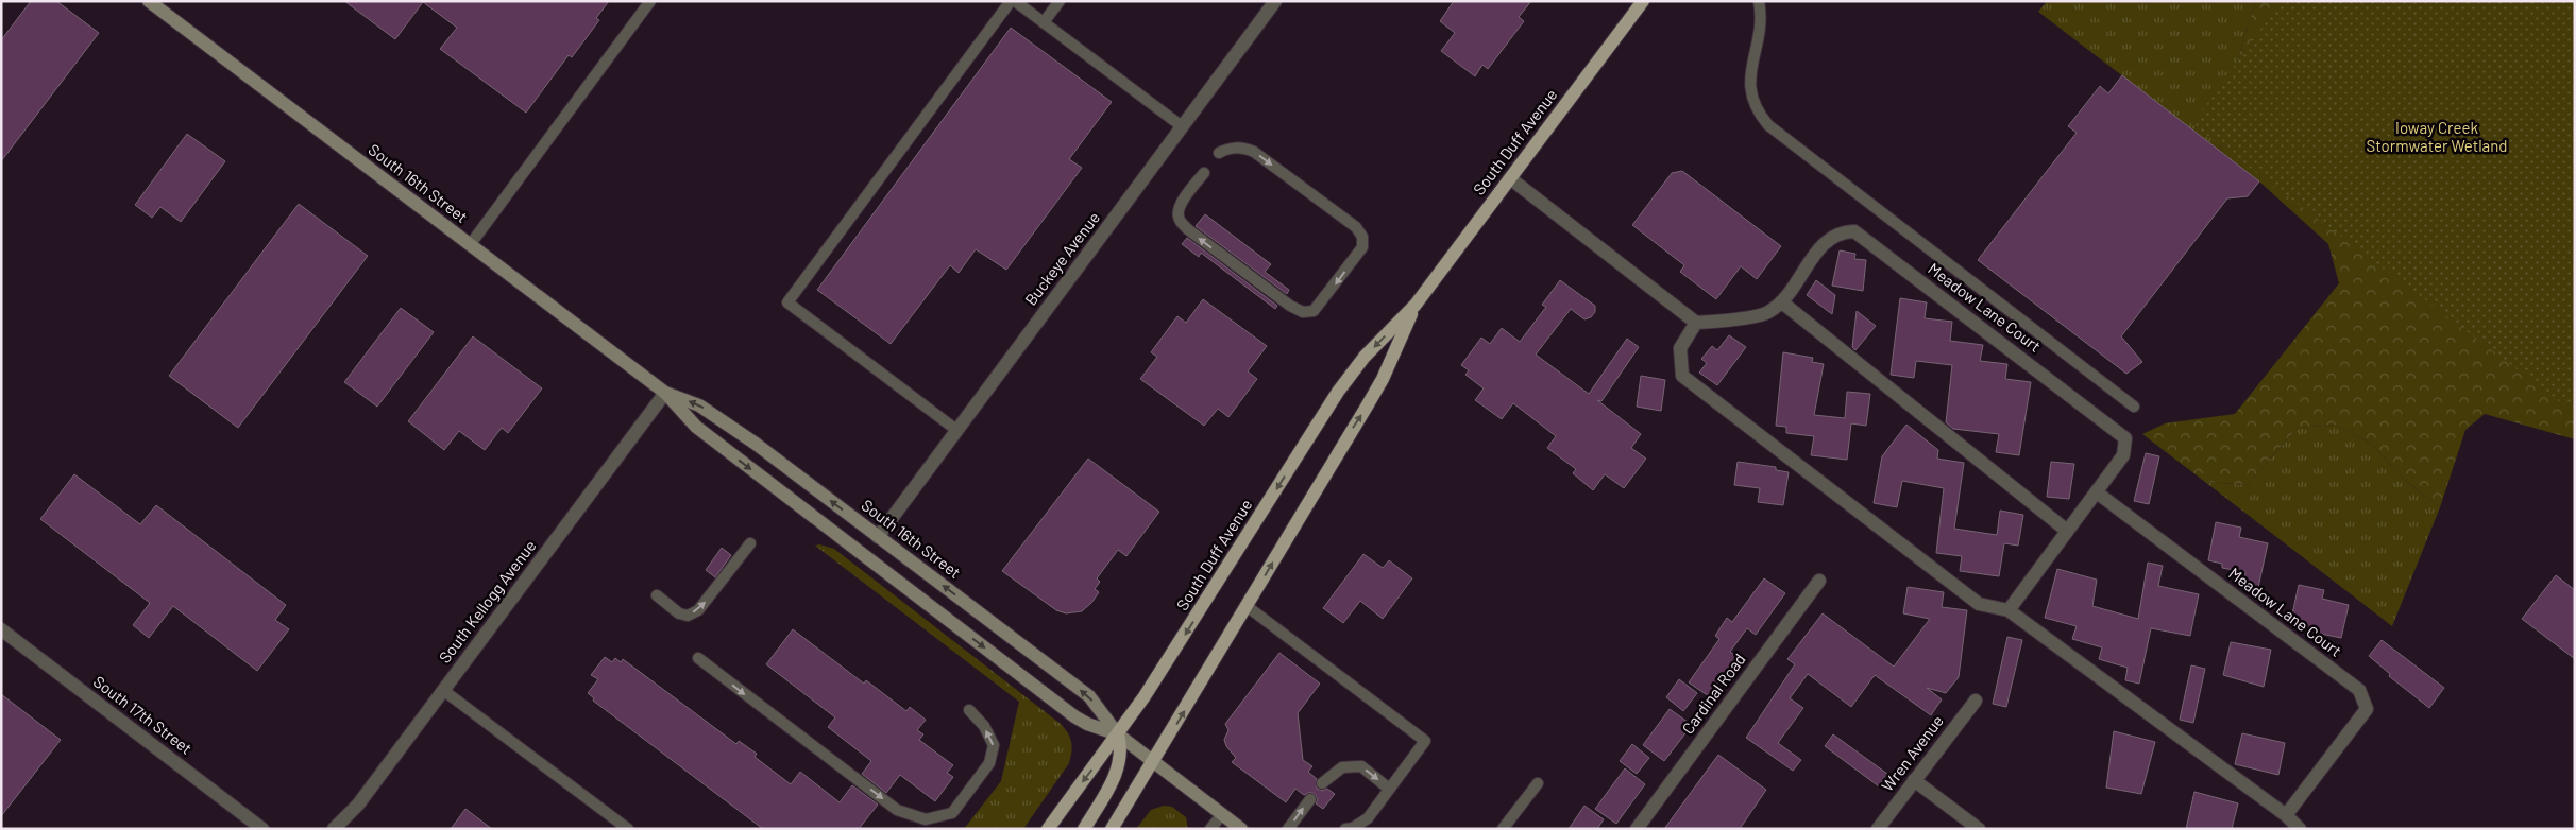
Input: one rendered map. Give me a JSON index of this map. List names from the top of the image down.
{
  "streets": {
    "main road": ["South Duff Avenue", "South 16th Street"],
    "street": [
      "Buckeye Avenue",
      "Meadow Lane Court",
      "South Kellogg Avenue",
      "Cardinal Road",
      "South 17th Street",
      "Wren Avenue"
    ]
  },
  "crossings": [
    ["South Duff Avenue", "South 16th Street"],
    ["South 16th Street", "Buckeye Avenue"],
    ["South 16th Street", "South Kellogg Avenue"]
  ],
  "parks": ["Ioway Creek Stormwater Wetland"]
}
